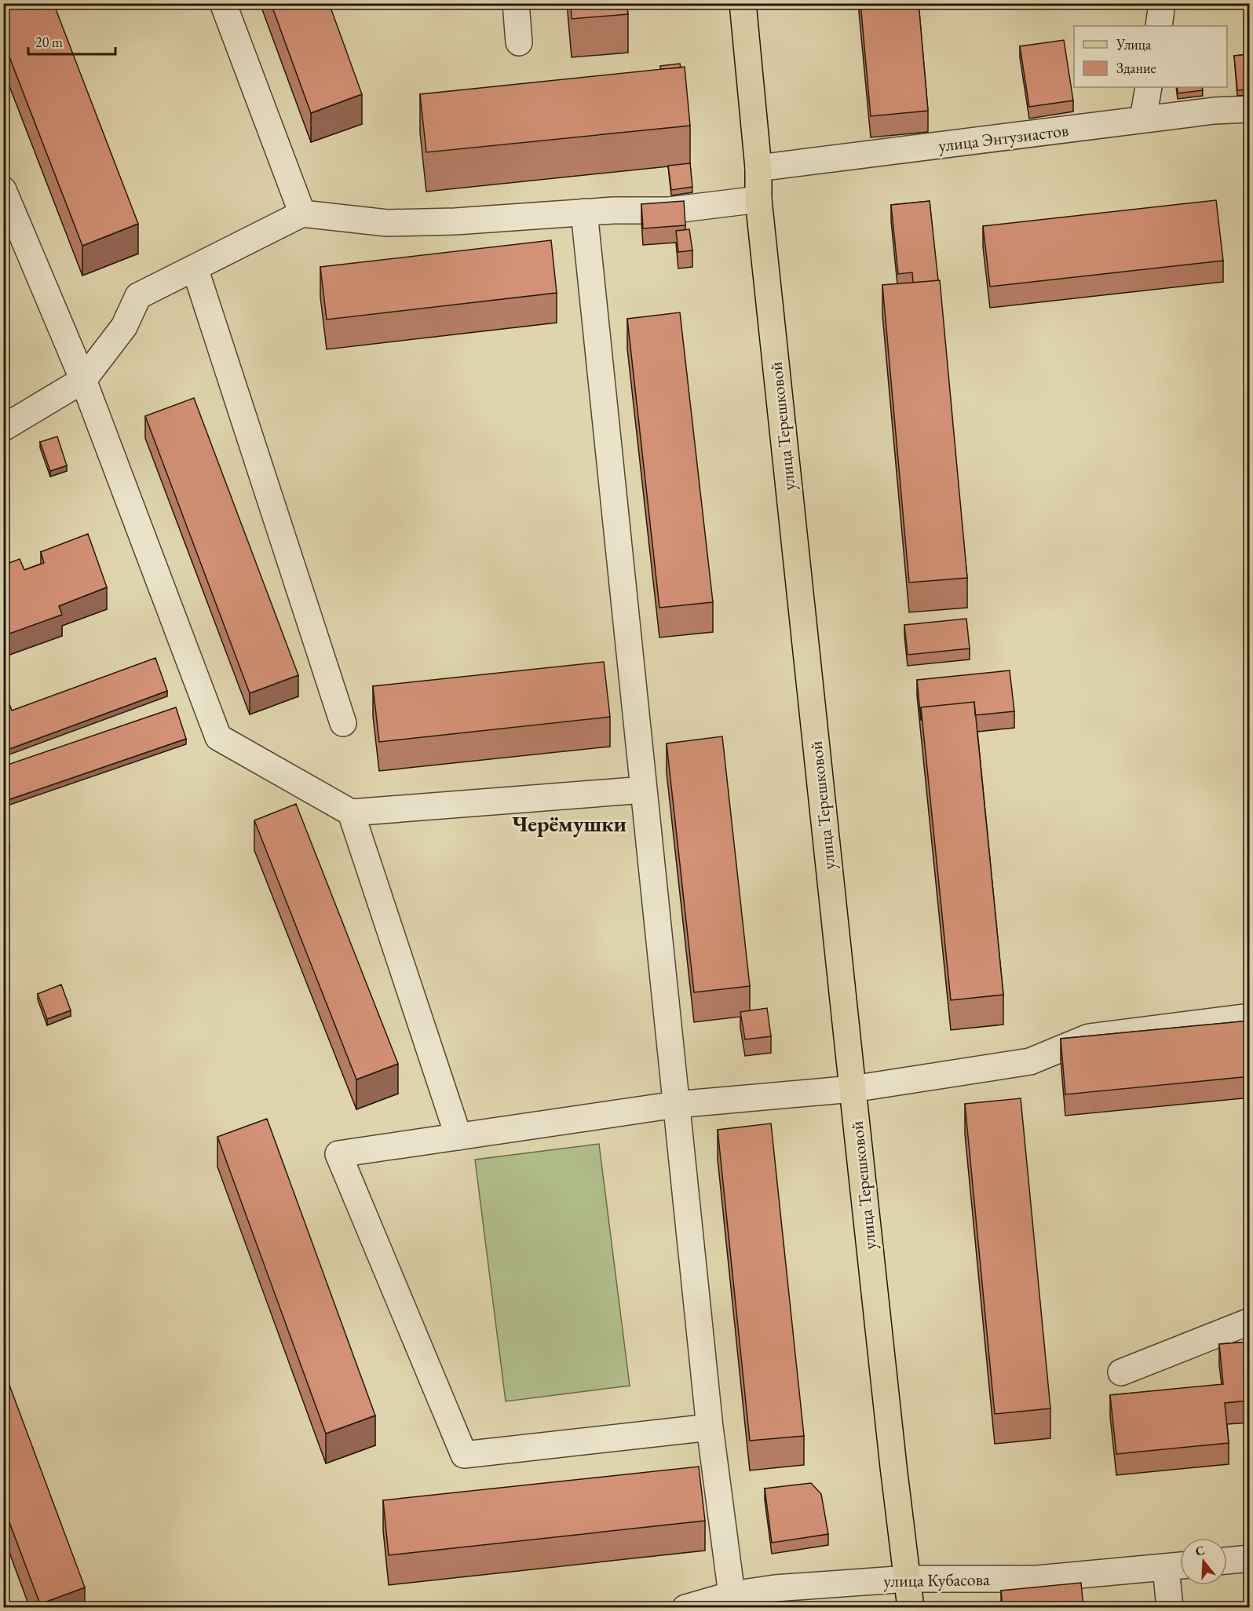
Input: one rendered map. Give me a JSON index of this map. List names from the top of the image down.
{
  "streets": {
    "main road": ["улица Терешковой"],
    "street": ["улица Энтузиастов", "улица Кубасова"]
  },
  "crossings": [
    ["улица Энтузиастов", "улица Терешковой"],
    ["улица Терешковой", "улица Кубасова"]
  ],
  "districts": ["Черёмушки"],
  "legend": ["Улица", "Здание"],
  "scale_bar": "20 m",
  "north": "top"
}
